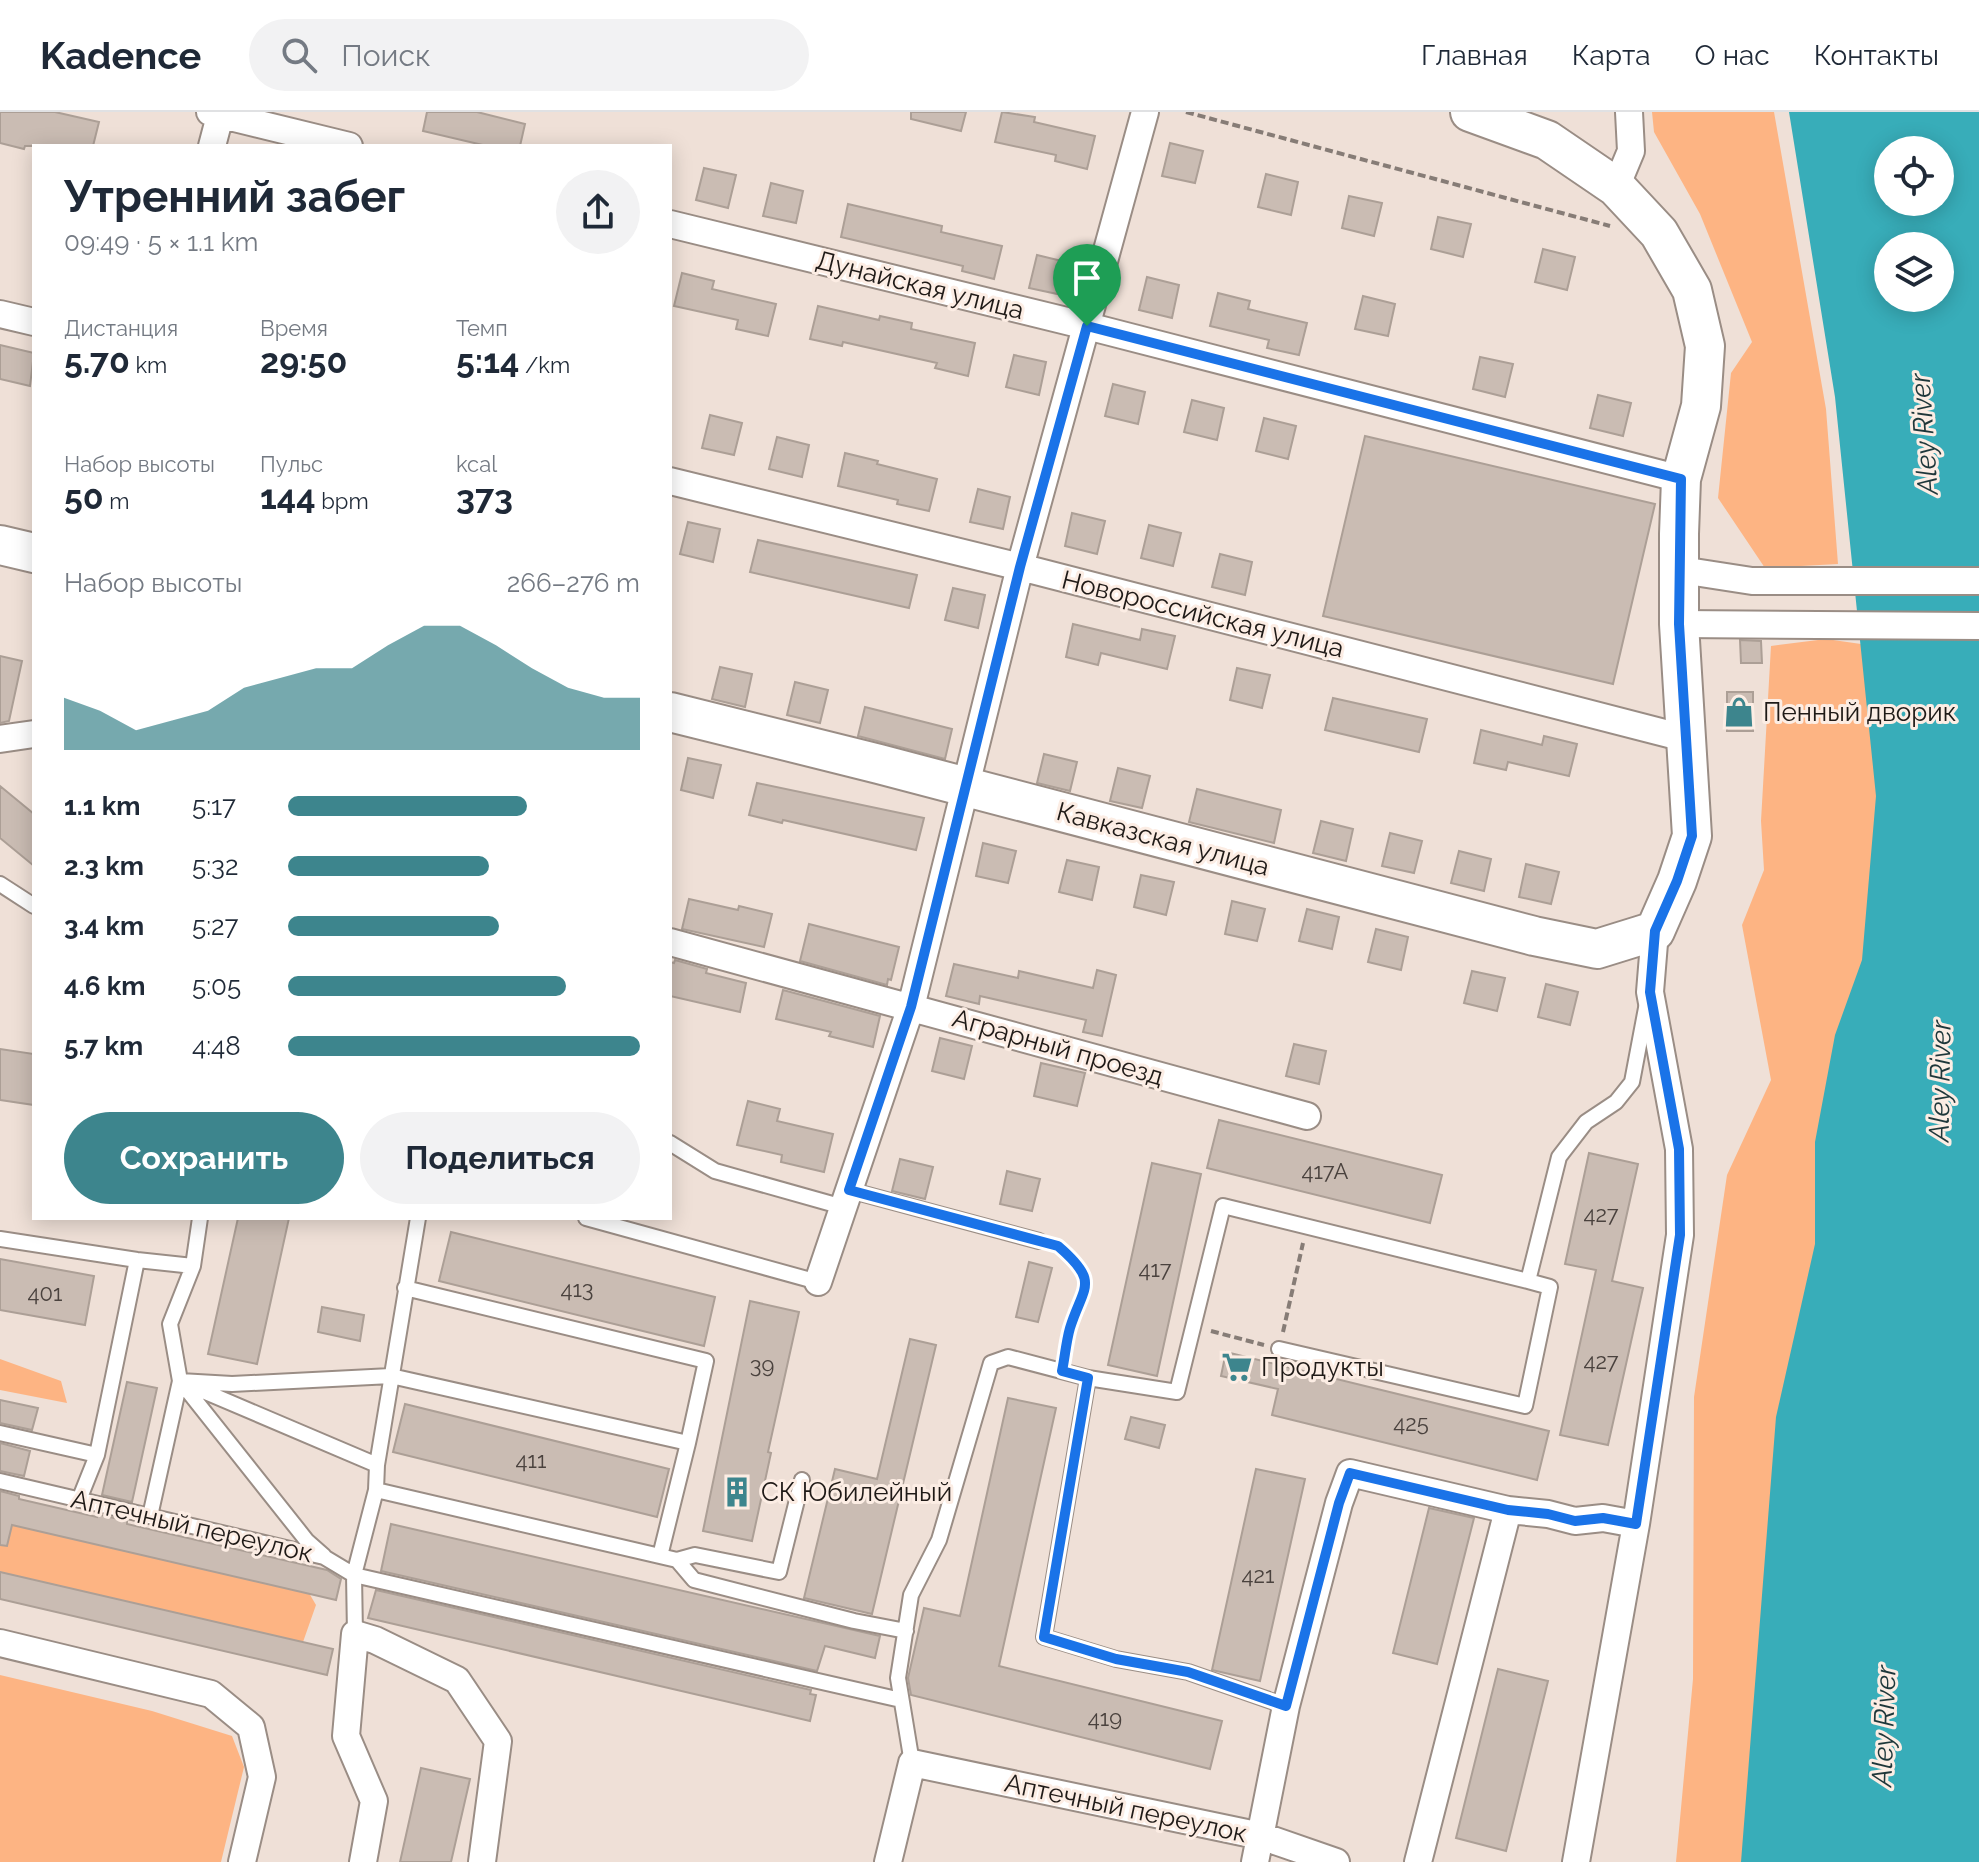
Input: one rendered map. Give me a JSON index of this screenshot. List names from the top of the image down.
{
  "streets": {
    "street": [
      "Дунайская улица",
      "Новороссийская улица",
      "Кавказская улица",
      "Аграрный проезд",
      "Аптечный переулок"
    ]
  },
  "water": ["Aley River"],
  "places": {
    "shop": ["Пенный дворик"],
    "supermarket": ["Продукты"],
    "building": ["СК Юбилейный"]
  },
  "house_numbers": [
    "417А",
    "427",
    "417",
    "413",
    "401",
    "427",
    "39",
    "425",
    "411",
    "421",
    "419"
  ],
  "page": {
    "header": "Kadence",
    "search": "Поиск",
    "nav": [
      "Главная",
      "Карта",
      "О нас",
      "Контакты"
    ],
    "heading": ["Утренний забег", "09:49 · 5 × 1.1 km"],
    "stats": [
      ["Дистанция", "5.70 km"],
      ["Время", "29:50"],
      ["Темп", "5:14 /km"],
      ["Набор высоты", "50 m"],
      ["Пульс", "144 bpm"],
      ["kcal", "373"]
    ],
    "chart": ["Набор высоты", "266–276 m"],
    "list": [
      {
        "name": "1.1 km",
        "note": "5:17"
      },
      {
        "name": "2.3 km",
        "note": "5:32"
      },
      {
        "name": "3.4 km",
        "note": "5:27"
      },
      {
        "name": "4.6 km",
        "note": "5:05"
      },
      {
        "name": "5.7 km",
        "note": "4:48"
      }
    ],
    "buttons": ["Сохранить", "Поделиться"]
  }
}
